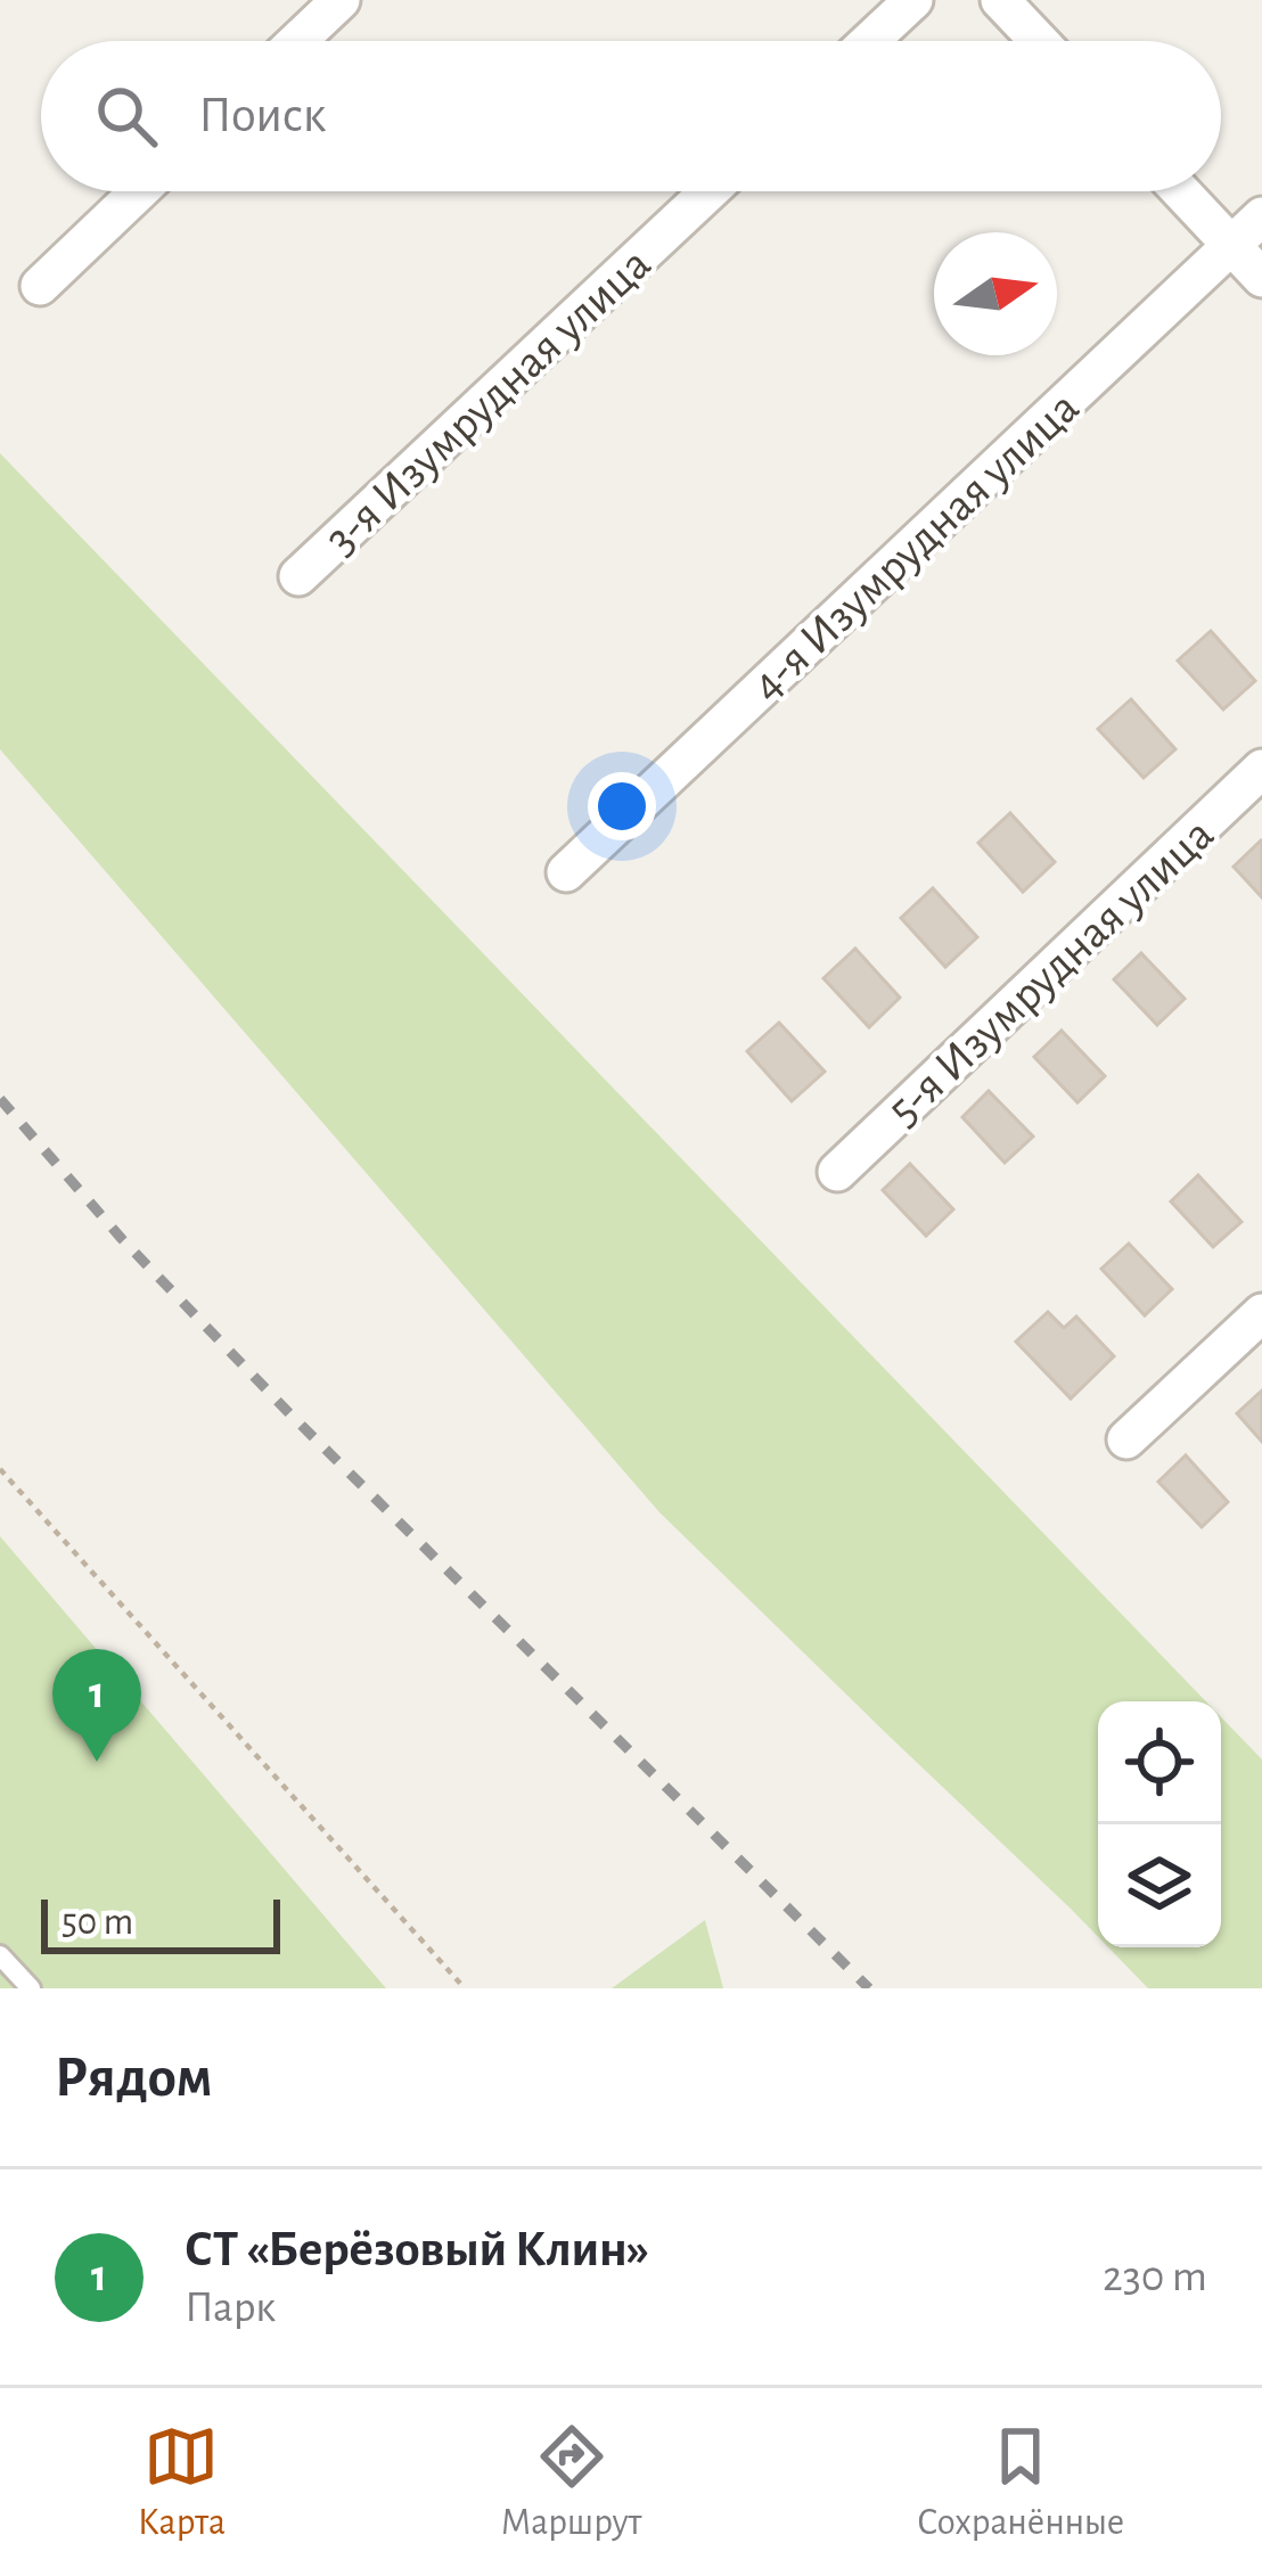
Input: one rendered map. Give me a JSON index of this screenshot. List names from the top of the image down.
{
  "streets": {
    "street": ["3-я Изумрудная улица", "4-я Изумрудная улица", "5-я Изумрудная улица"]
  },
  "scale_bar": "50 m",
  "north": "right",
  "page": {
    "search": "Поиск",
    "pins": "1",
    "scale": "50 m",
    "heading": "Рядом",
    "list": [
      {
        "mark": "1",
        "name": "СТ «Берёзовый Клин»",
        "note": "Парк",
        "value": "230 m"
      }
    ],
    "nav": ["Карта", "Маршрут", "Сохранённые"]
  }
}
